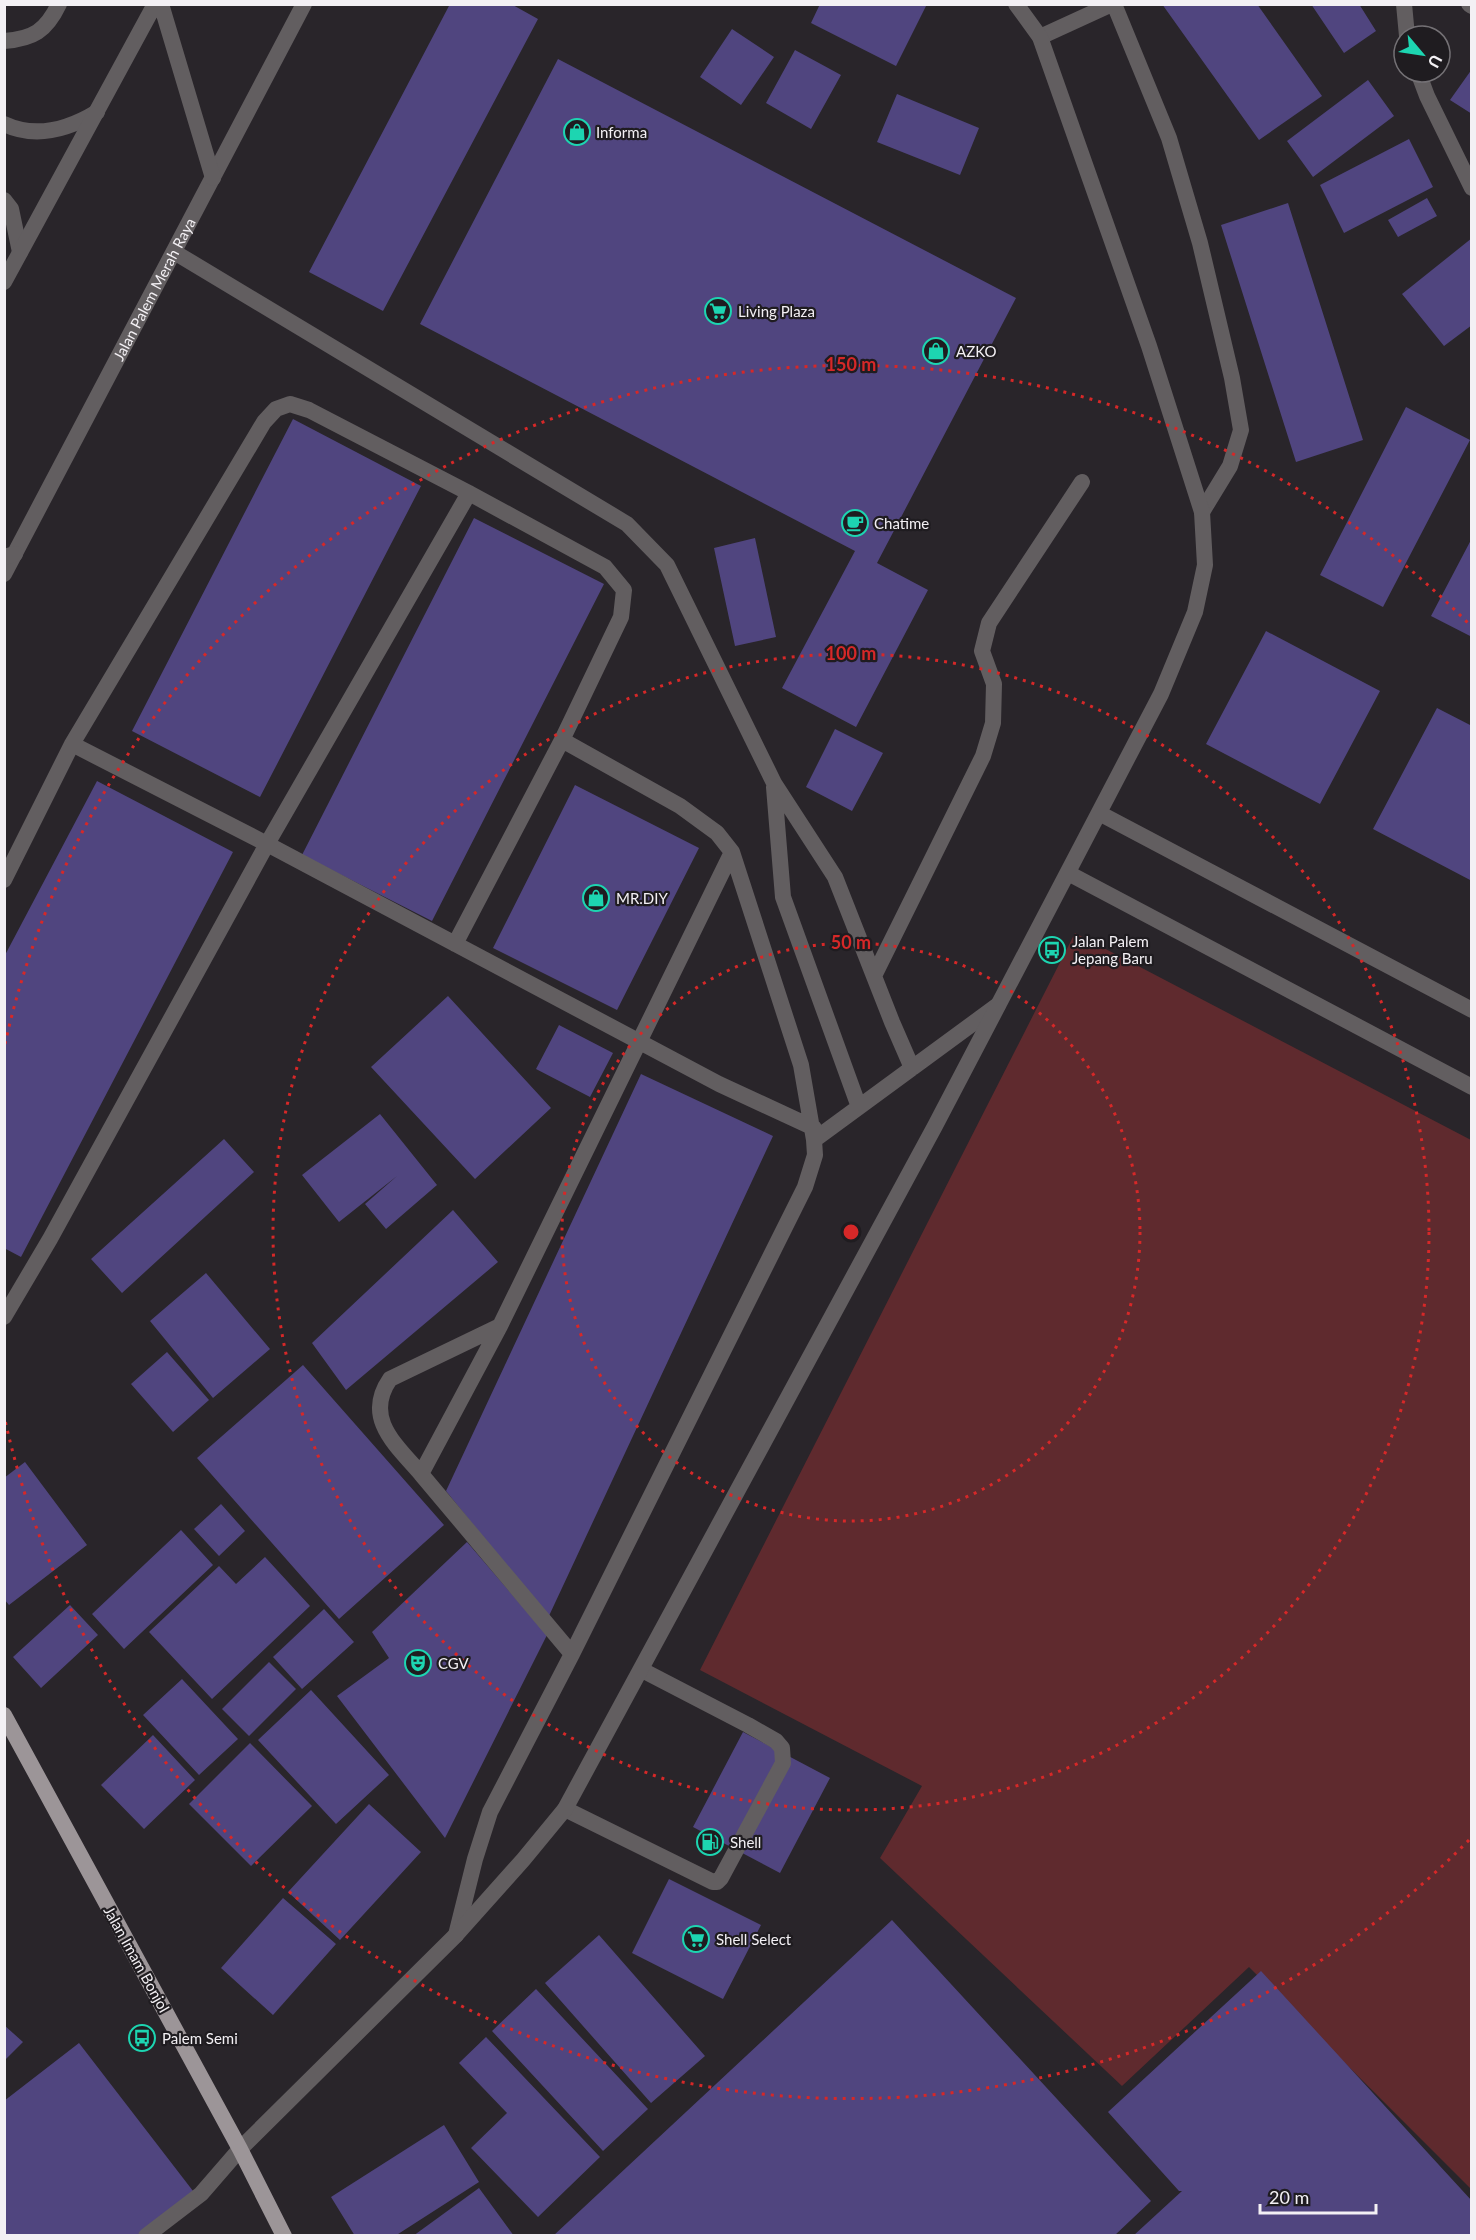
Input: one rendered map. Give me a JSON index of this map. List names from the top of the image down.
{
  "streets": {
    "main road": ["Jalan Imam Bonjol"],
    "street": ["Jalan Palem Merah Raya"]
  },
  "places": {
    "shop": ["Informa", "AZKO", "MR.DIY"],
    "supermarket": ["Living Plaza", "Shell Select"],
    "cafe": ["Chatime"],
    "bus stop": ["Jalan Palem Jepang Baru", "Palem Semi"],
    "theatre": ["CGV"],
    "fuel station": ["Shell"]
  },
  "scale_bar": "20 m",
  "north": "bottom right",
  "rings": ["150 m", "100 m", "50 m"]
}
